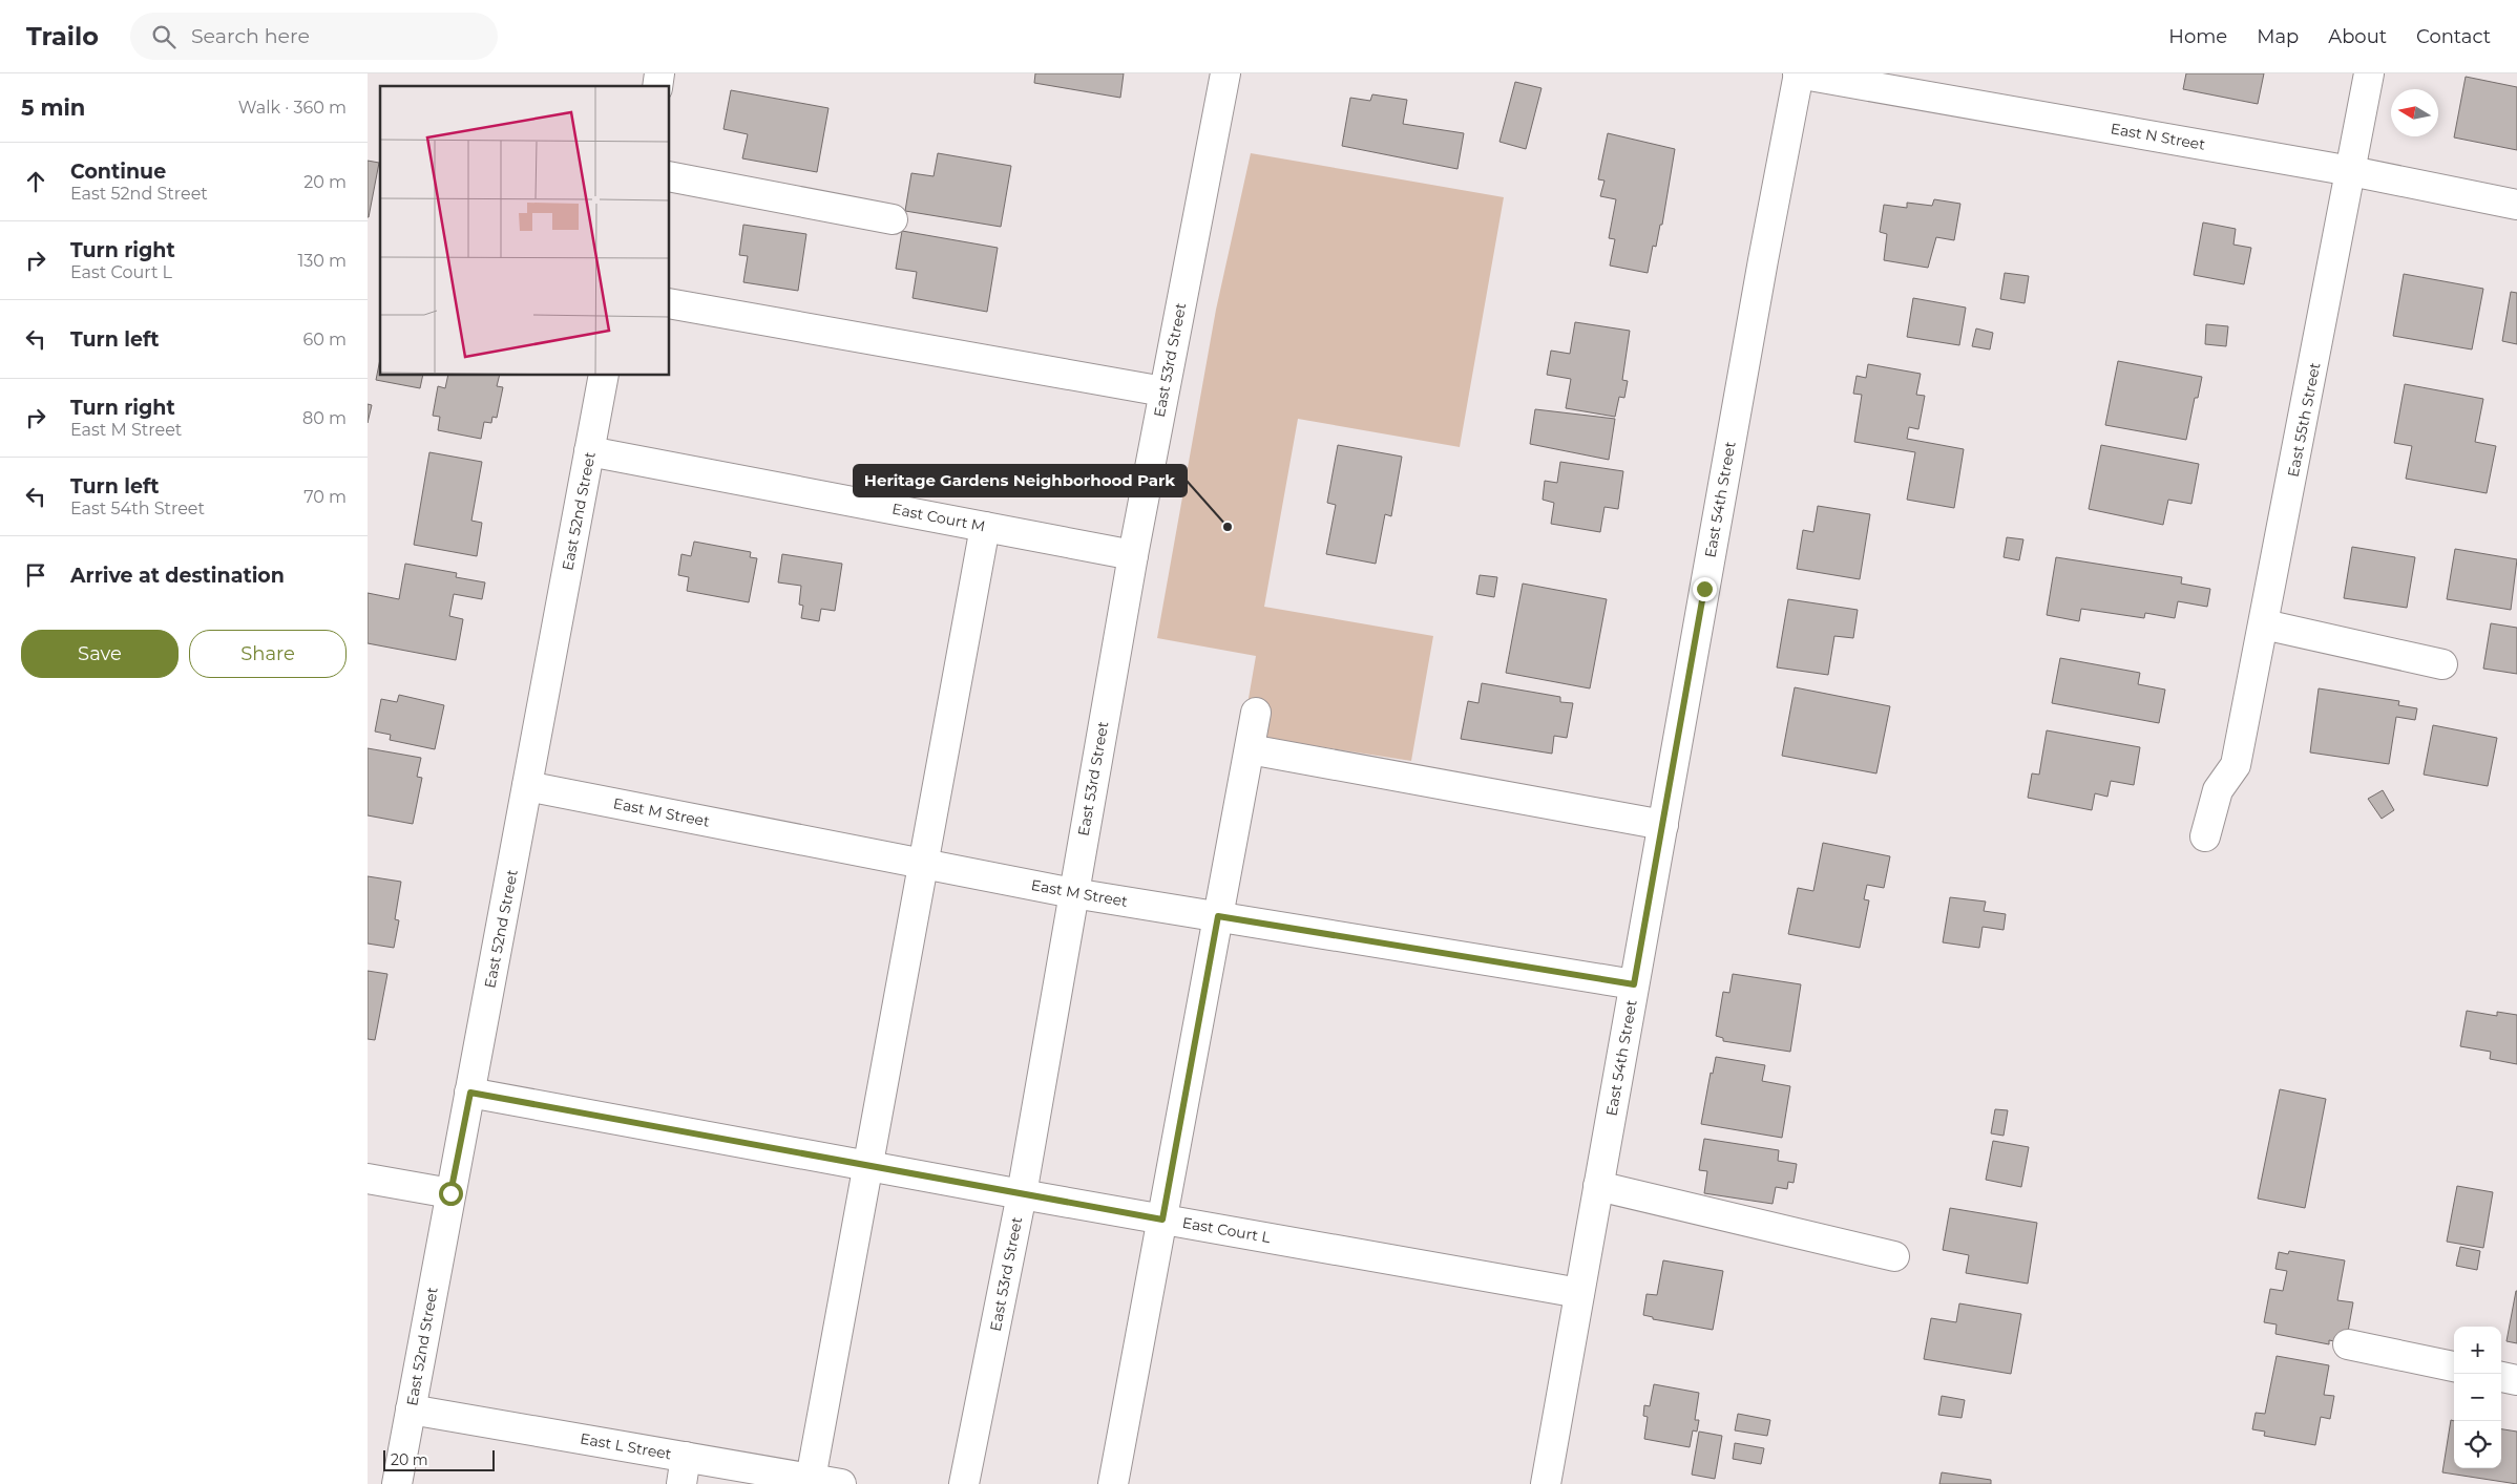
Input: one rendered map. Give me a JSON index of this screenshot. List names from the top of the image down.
{
  "streets": {
    "street": [
      "East N Street",
      "East 53rd Street",
      "East 55th Street",
      "East 54th Street",
      "East 52nd Street",
      "East Court M",
      "East M Street",
      "East Court L",
      "East L Street"
    ]
  },
  "crossings": [
    ["East N Street", "East 55th Street"],
    ["East N Street", "East 54th Street"],
    ["East 53rd Street", "East Court M"],
    ["East 53rd Street", "East M Street"],
    ["East 53rd Street", "East Court L"],
    ["East 54th Street", "East M Street"],
    ["East 54th Street", "East Court L"],
    ["East 52nd Street", "East Court M"],
    ["East 52nd Street", "East M Street"],
    ["East 52nd Street", "East Court L"],
    ["East 52nd Street", "East L Street"]
  ],
  "places": ["Heritage Gardens Neighborhood Park"],
  "scale_bar": "20 m",
  "north": "left",
  "page": {
    "header": "Trailo",
    "search": "Search here",
    "nav": [
      "Home",
      "Map",
      "About",
      "Contact"
    ],
    "heading": ["5 min", "Walk · 360 m"],
    "list": [
      ["Continue", "East 52nd Street", "20 m"],
      ["Turn right", "East Court L", "130 m"],
      ["Turn left", "60 m"],
      ["Turn right", "East M Street", "80 m"],
      ["Turn left", "East 54th Street", "70 m"],
      "Arrive at destination"
    ],
    "buttons": ["Save", "Share"],
    "map_buttons": ["+", "−"],
    "scale": "20 m"
  }
}
